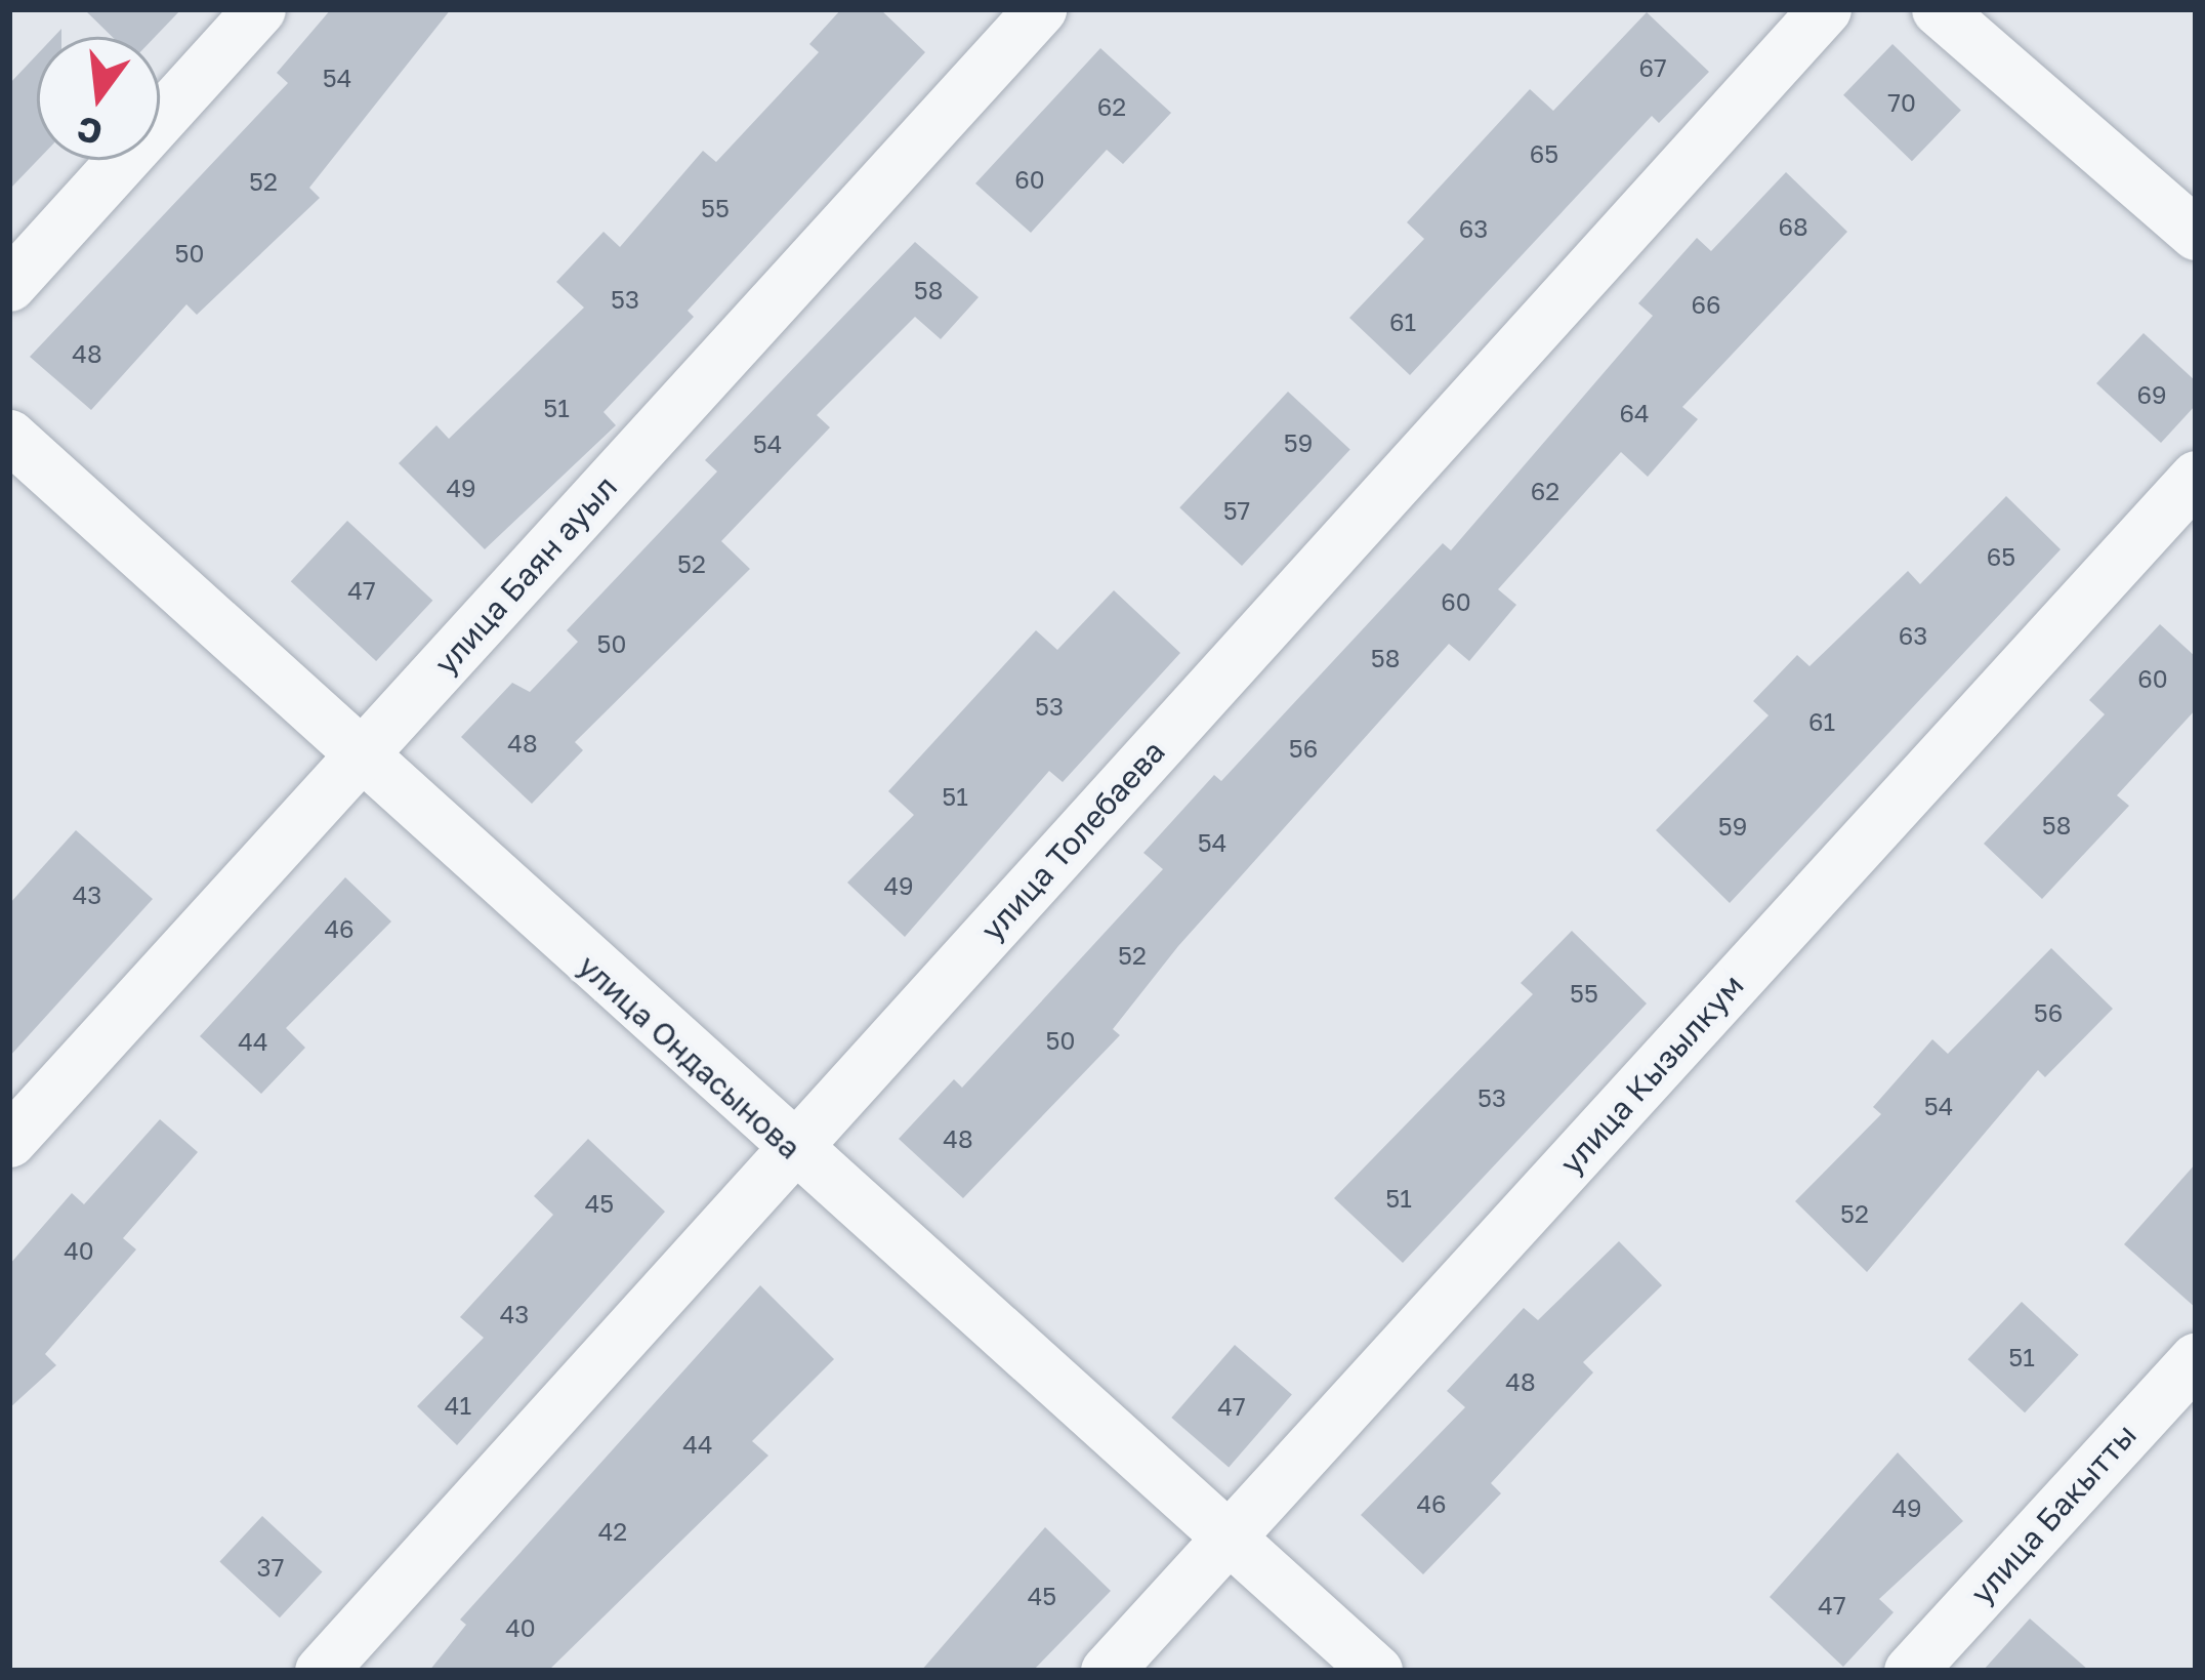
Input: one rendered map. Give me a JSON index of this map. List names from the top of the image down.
{
  "streets": {
    "street": [
      "улица Баян ауыл",
      "улица Толебаева",
      "улица Ондасынова",
      "улица Кызылкум",
      "улица Бакытты"
    ]
  },
  "crossings": [
    ["улица Баян ауыл", "улица Ондасынова"],
    ["улица Толебаева", "улица Ондасынова"],
    ["улица Ондасынова", "улица Кызылкум"]
  ],
  "house_numbers": [
    "67",
    "54",
    "70",
    "62",
    "65",
    "60",
    "52",
    "55",
    "68",
    "63",
    "50",
    "58",
    "53",
    "66",
    "61",
    "48",
    "69",
    "51",
    "64",
    "59",
    "54",
    "49",
    "62",
    "57",
    "65",
    "52",
    "47",
    "60",
    "63",
    "50",
    "58",
    "60",
    "53",
    "61",
    "48",
    "56",
    "51",
    "58",
    "59",
    "54",
    "49",
    "43",
    "46",
    "52",
    "55",
    "56",
    "50",
    "44",
    "53",
    "54",
    "48",
    "51",
    "45",
    "52",
    "40",
    "43",
    "51",
    "48",
    "41",
    "47",
    "44",
    "46",
    "49",
    "42",
    "37",
    "45",
    "47",
    "40"
  ],
  "north": "bottom"
}
